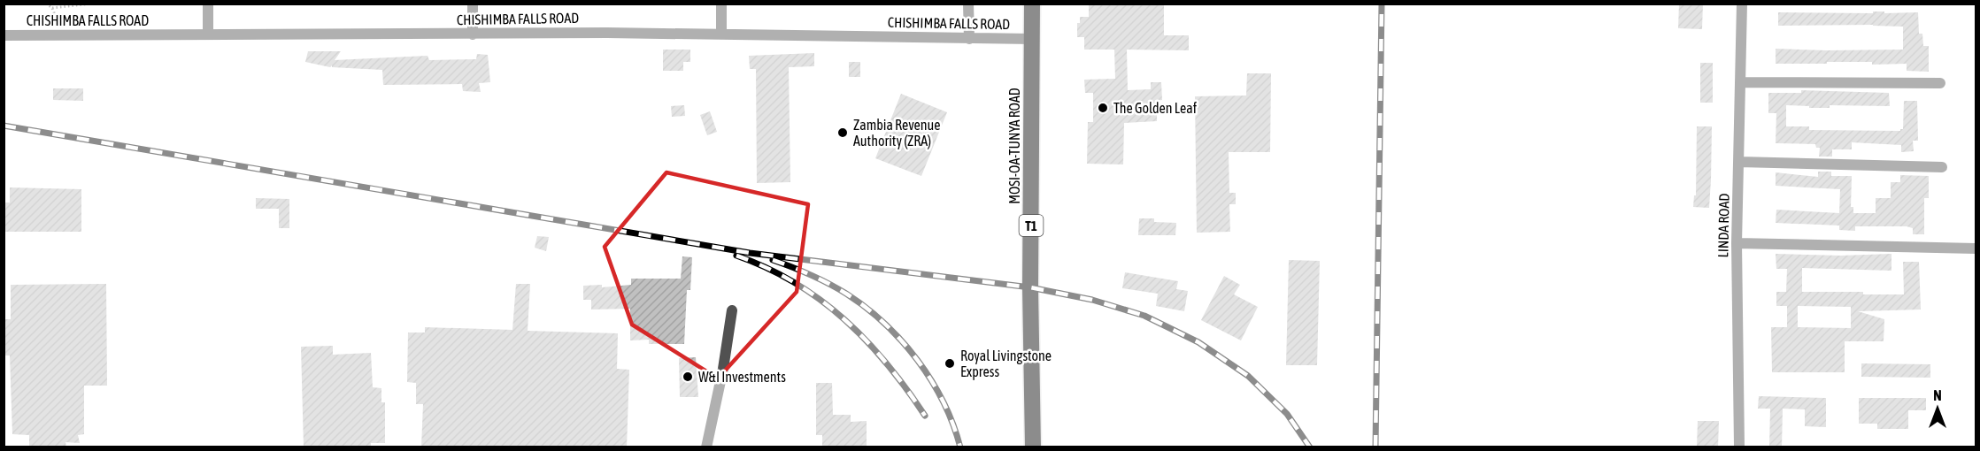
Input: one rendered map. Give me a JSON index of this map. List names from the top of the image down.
{
  "streets": {
    "highway": ["MOSI-OA-TUNYA ROAD", "T1"],
    "street": ["CHISHIMBA FALLS ROAD", "LINDA ROAD"]
  },
  "crossings": [
    ["CHISHIMBA FALLS ROAD", "MOSI-OA-TUNYA ROAD"]
  ],
  "places": [
    "The Golden Leaf",
    "Zambia Revenue Authority (ZRA)",
    "Royal Livingstone Express",
    "W&I Investments"
  ],
  "north": "top"
}
